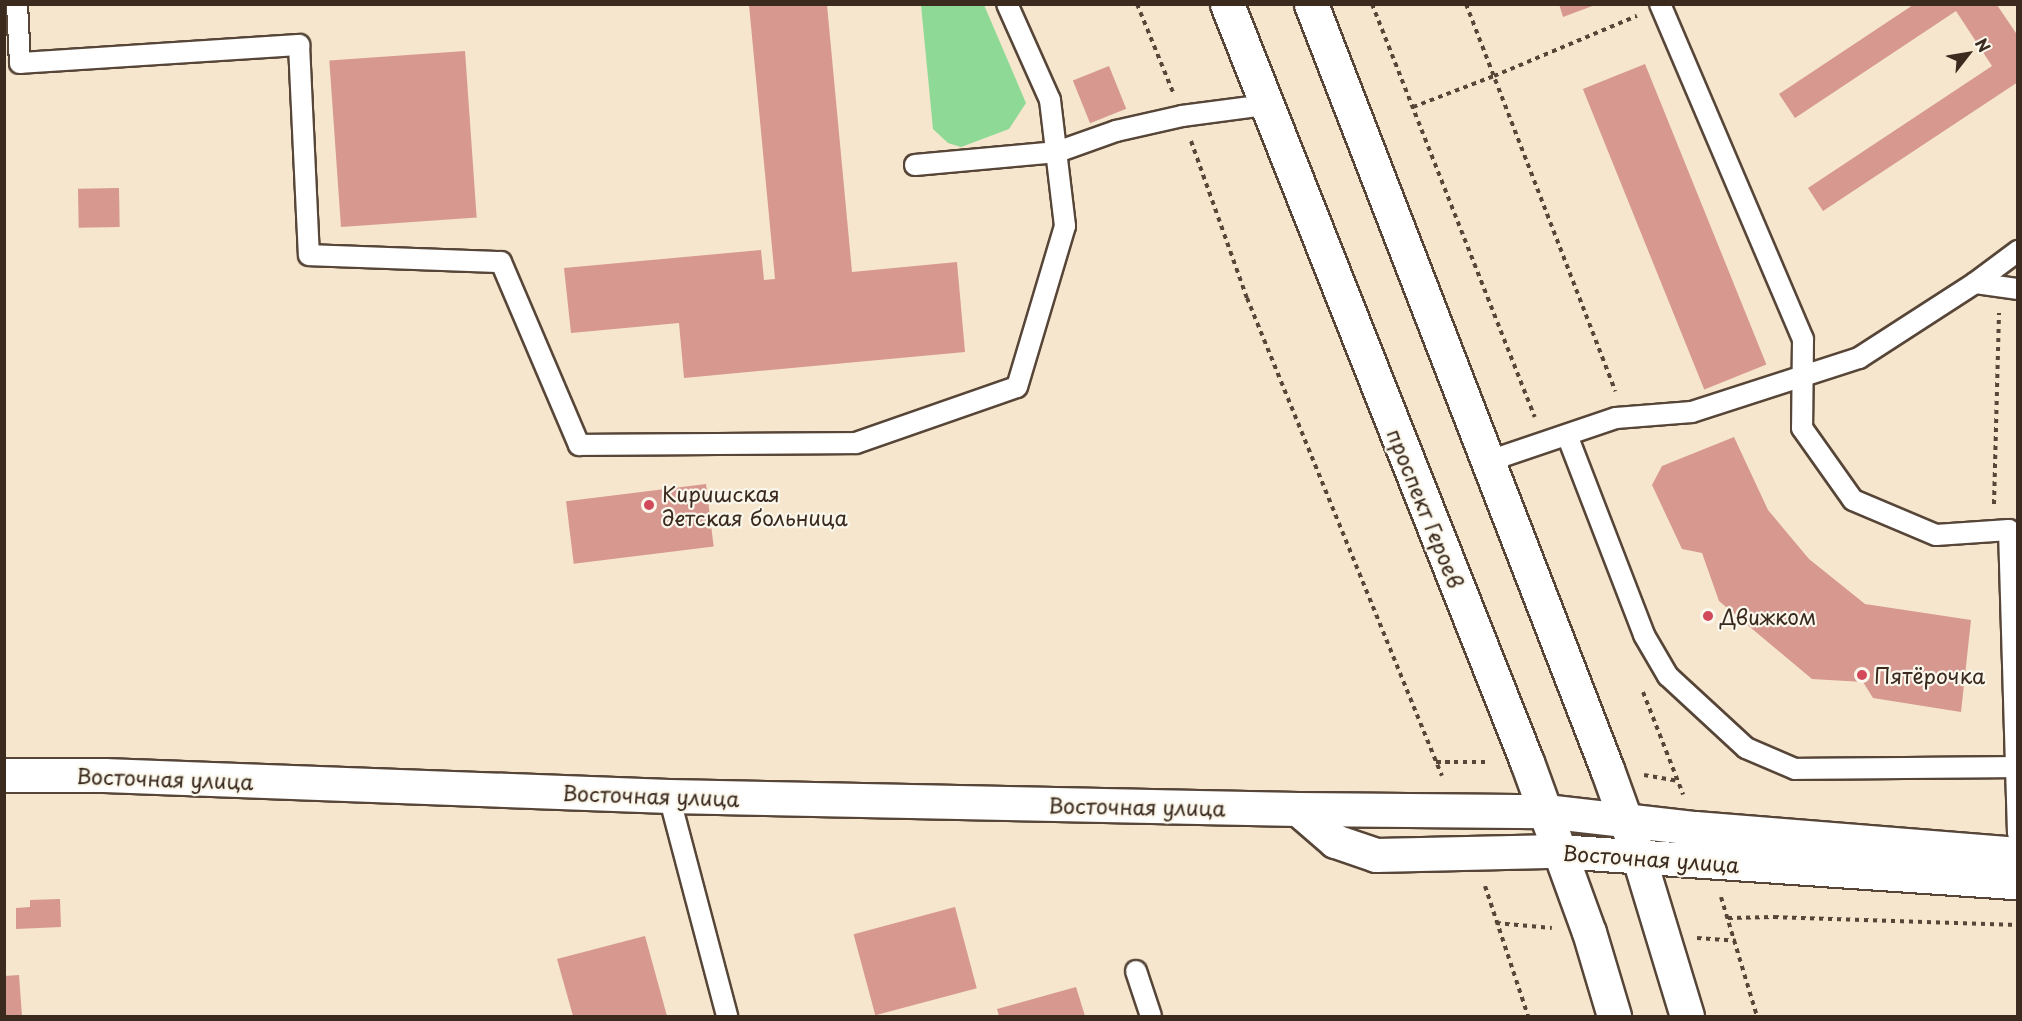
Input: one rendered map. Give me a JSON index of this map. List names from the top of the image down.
{
  "streets": {
    "street": ["проспект Героев", "Восточная улица"]
  },
  "crossings": [
    ["проспект Героев", "Восточная улица"]
  ],
  "places": ["Киришская детская больница", "Движком", "Пятёрочка"],
  "north": "top right"
}
